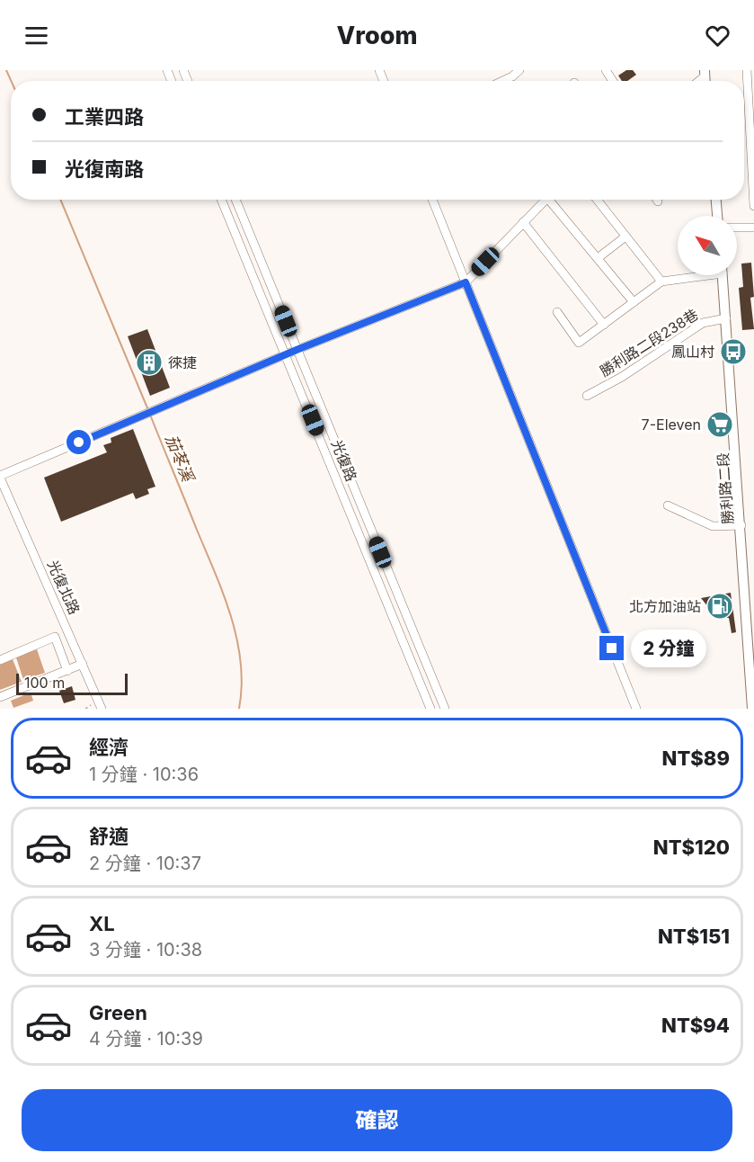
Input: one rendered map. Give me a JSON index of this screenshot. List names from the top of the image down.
{
  "streets": {
    "main road": ["勝利路二段"],
    "street": ["勝利路二段238巷", "光復路", "光復北路"]
  },
  "crossings": [
    ["勝利路二段238巷", "勝利路二段"]
  ],
  "water": ["茄苳溪"],
  "places": {
    "bus stop": ["鳳山村"],
    "building": ["徠捷"],
    "supermarket": ["7-Eleven"],
    "fuel station": ["北方加油站"]
  },
  "scale_bar": "100 m",
  "north": "top left",
  "page": {
    "header": "Vroom",
    "banner": ["工業四路", "光復南路"],
    "bubble": "2 分鐘",
    "scale": "100 m",
    "list": [
      {
        "name": "經濟",
        "note": "1 分鐘 · 10:36",
        "value": "NT$89"
      },
      {
        "name": "舒適",
        "note": "2 分鐘 · 10:37",
        "value": "NT$120"
      },
      {
        "name": "XL",
        "note": "3 分鐘 · 10:38",
        "value": "NT$151"
      },
      {
        "name": "Green",
        "note": "4 分鐘 · 10:39",
        "value": "NT$94"
      }
    ],
    "buttons": "確認"
  }
}
